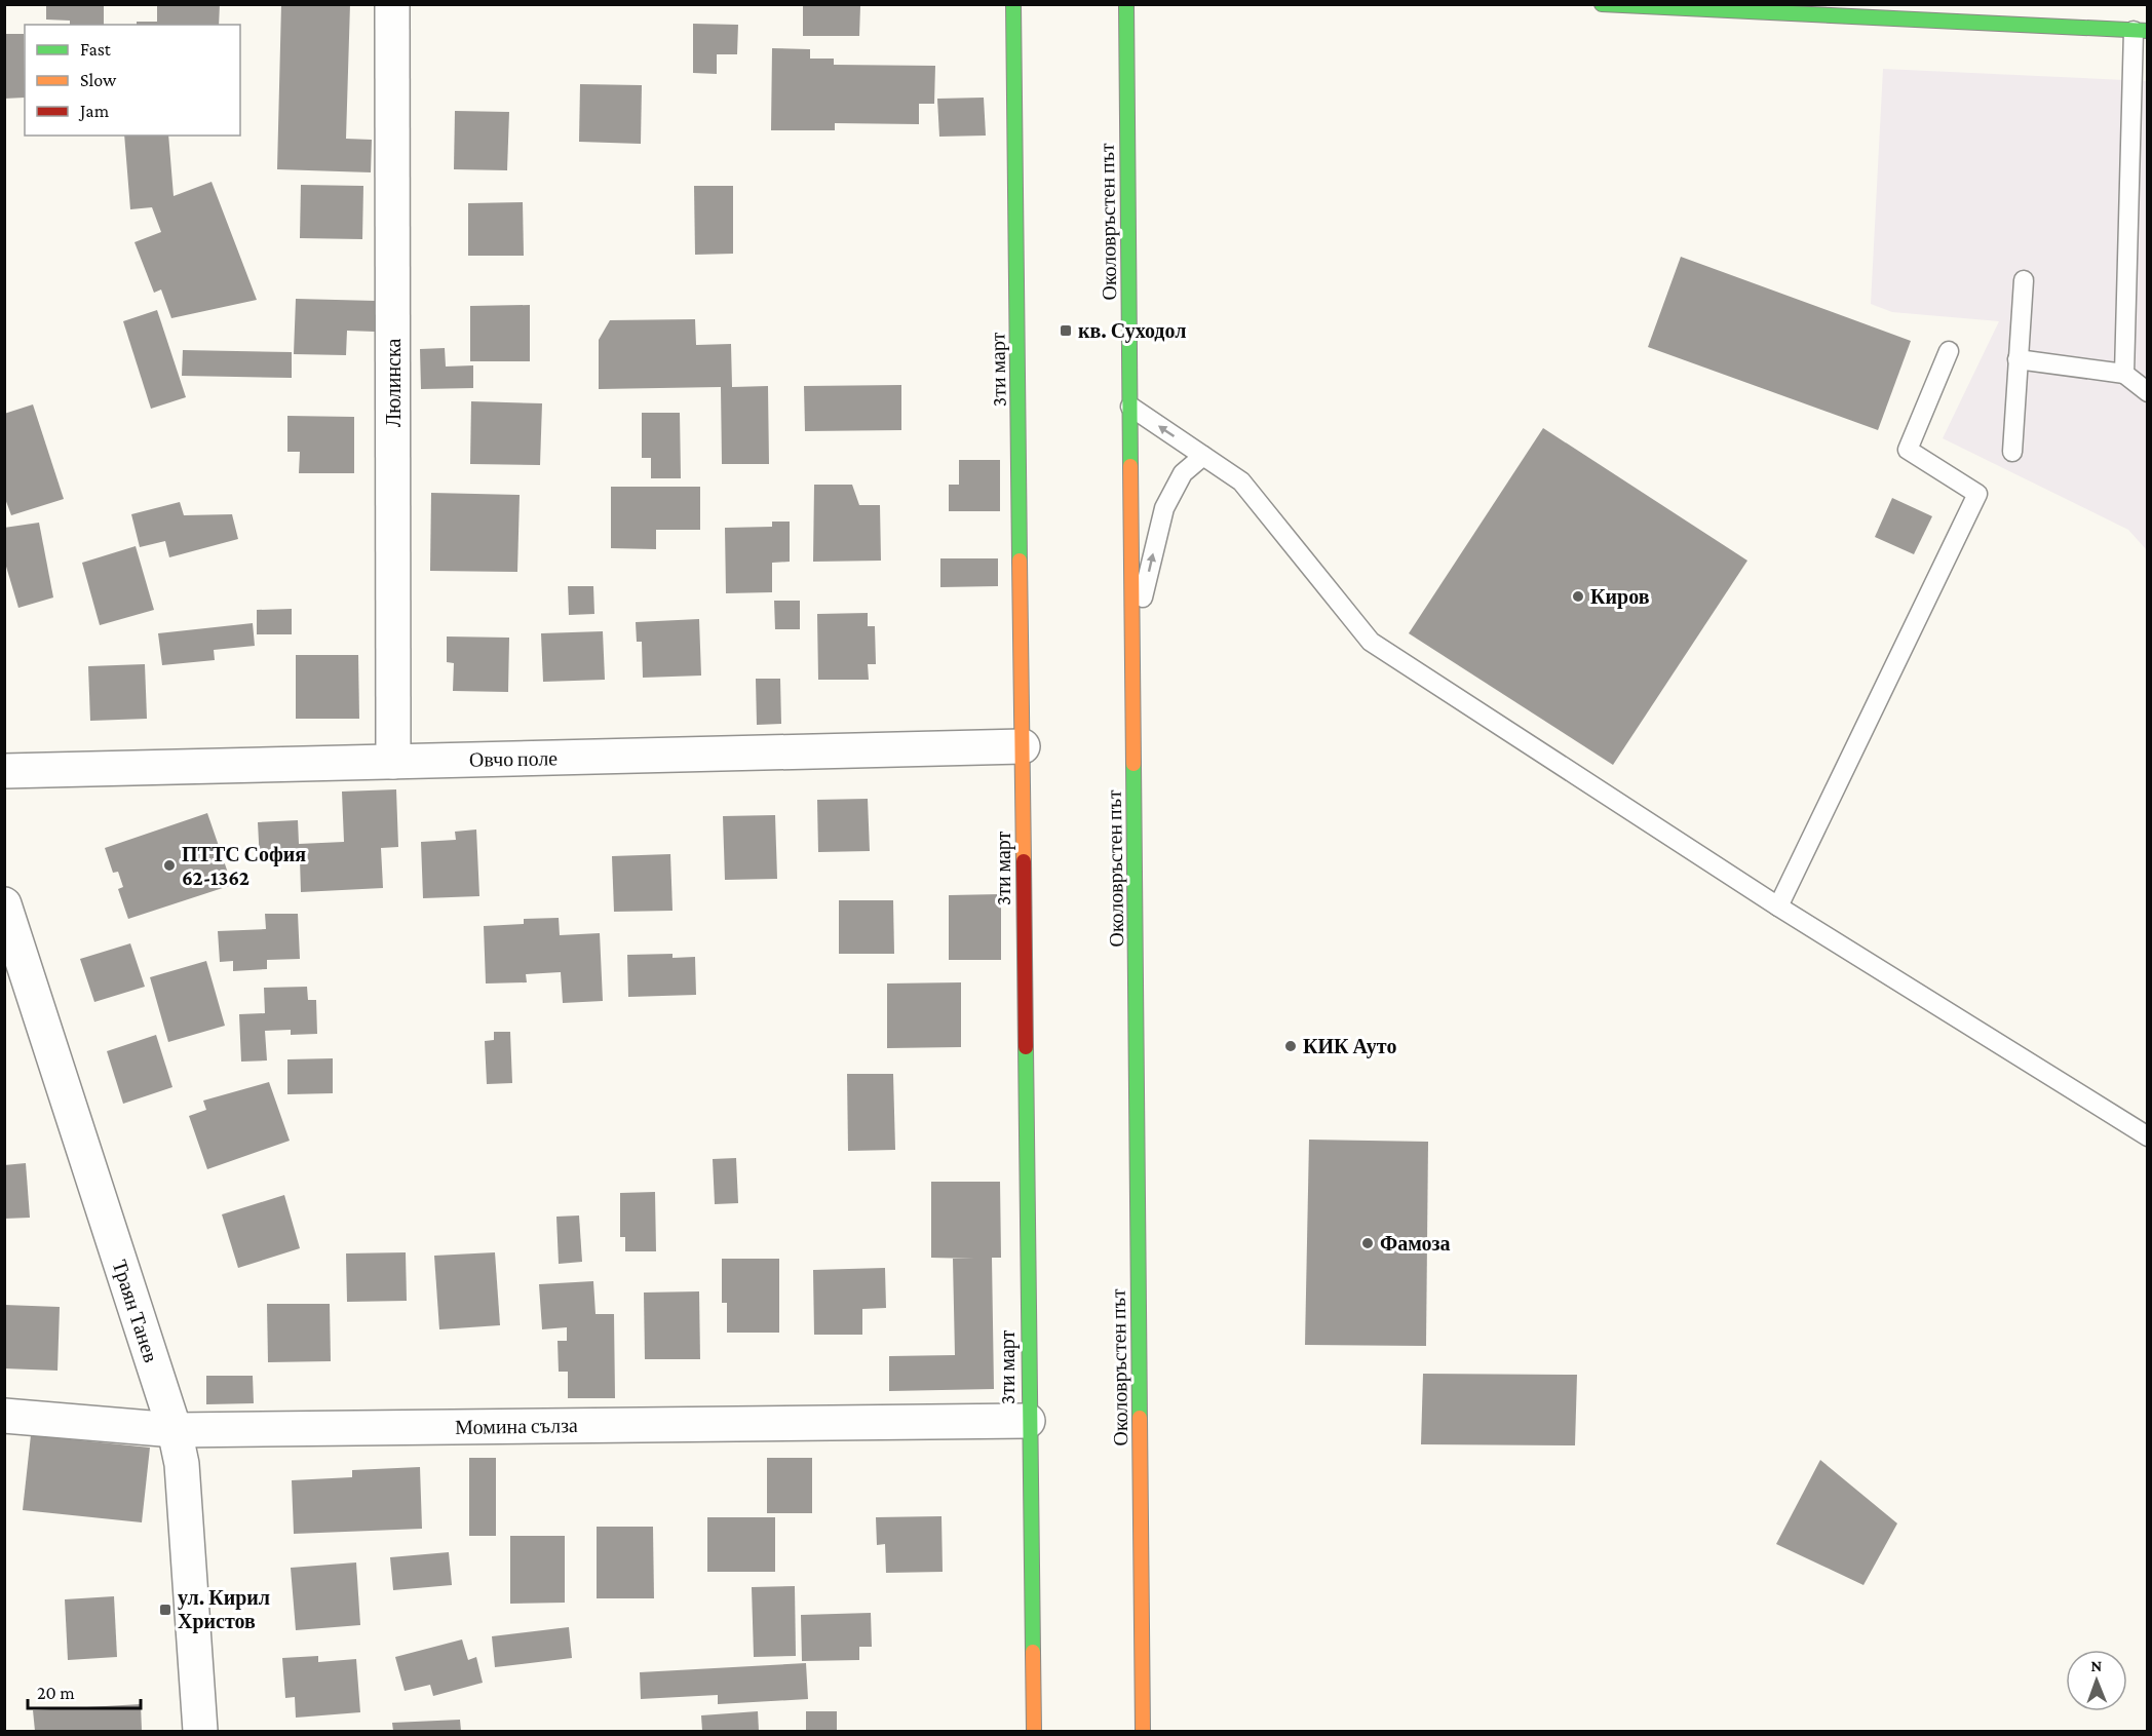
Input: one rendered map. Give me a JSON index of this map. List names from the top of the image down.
{
  "streets": {
    "main road": ["Околовръстен път", "3ти март"],
    "street": [
      "Люлинска",
      "Овчо поле",
      "Траян Танев",
      "Момина сълза"
    ]
  },
  "crossings": [
    ["3ти март", "Овчо поле"],
    ["3ти март", "Момина сълза"],
    ["Люлинска", "Овчо поле"],
    ["Траян Танев", "Момина сълза"]
  ],
  "places": {
    "transit": ["кв. Суходол", "ул. Кирил Христов"],
    "other": [
      "Киров",
      "ПТТС София 62-1362",
      "КИК Ауто",
      "Фамоза"
    ]
  },
  "legend": ["Fast", "Slow", "Jam"],
  "scale_bar": "20 m",
  "north": "top"
}
